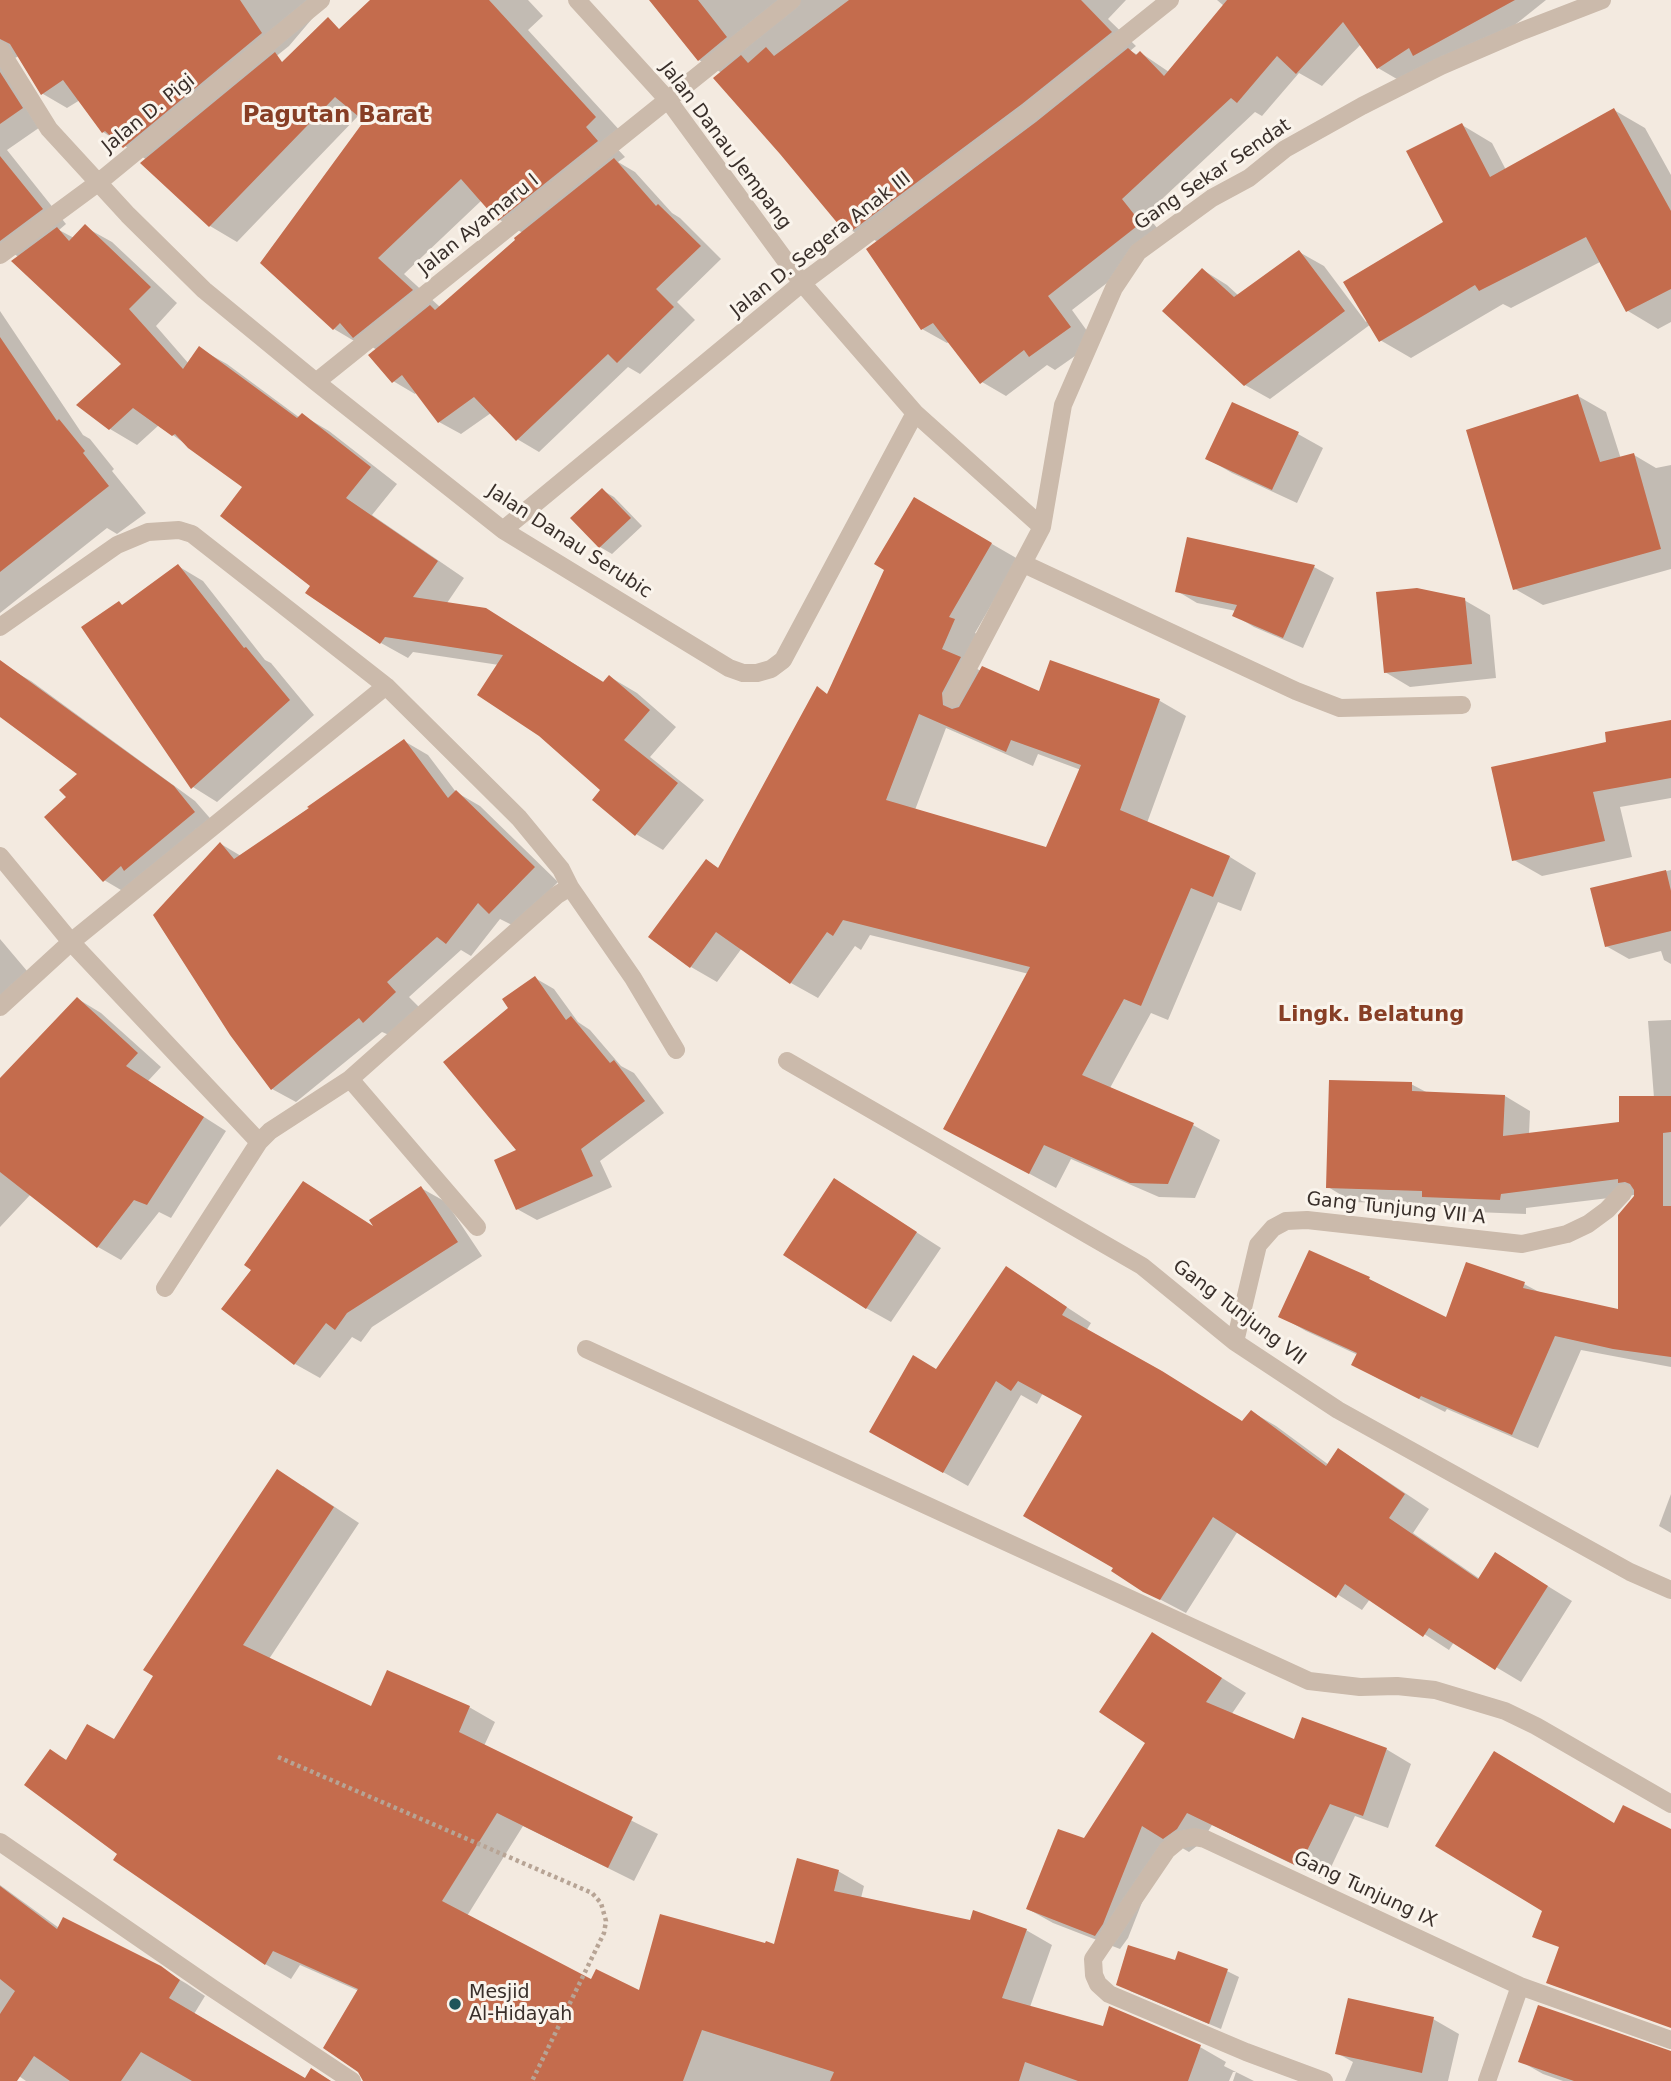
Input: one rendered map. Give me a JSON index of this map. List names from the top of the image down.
{
  "streets": {
    "street": [
      "Jalan D. Pigi",
      "Jalan Danau Jempang",
      "Gang Sekar Sendat",
      "Jalan Ayamaru I",
      "Jalan D. Segera Anak III",
      "Jalan Danau Serubic",
      "Gang Tunjung VII A",
      "Gang Tunjung VII",
      "Gang Tunjung IX"
    ]
  },
  "crossings": [
    ["Jalan D. Pigi", "Jalan Danau Serubic"],
    ["Jalan Danau Jempang", "Gang Sekar Sendat"],
    ["Jalan Danau Jempang", "Jalan Ayamaru I"],
    ["Jalan Danau Jempang", "Jalan D. Segera Anak III"],
    ["Jalan Danau Jempang", "Jalan Danau Serubic"],
    ["Jalan Ayamaru I", "Jalan Danau Serubic"],
    ["Jalan D. Segera Anak III", "Jalan Danau Serubic"],
    ["Gang Tunjung VII A", "Gang Tunjung VII"]
  ],
  "districts": ["Pagutan Barat", "Lingk. Belatung"],
  "places": ["Mesjid Al-Hidayah"]
}
